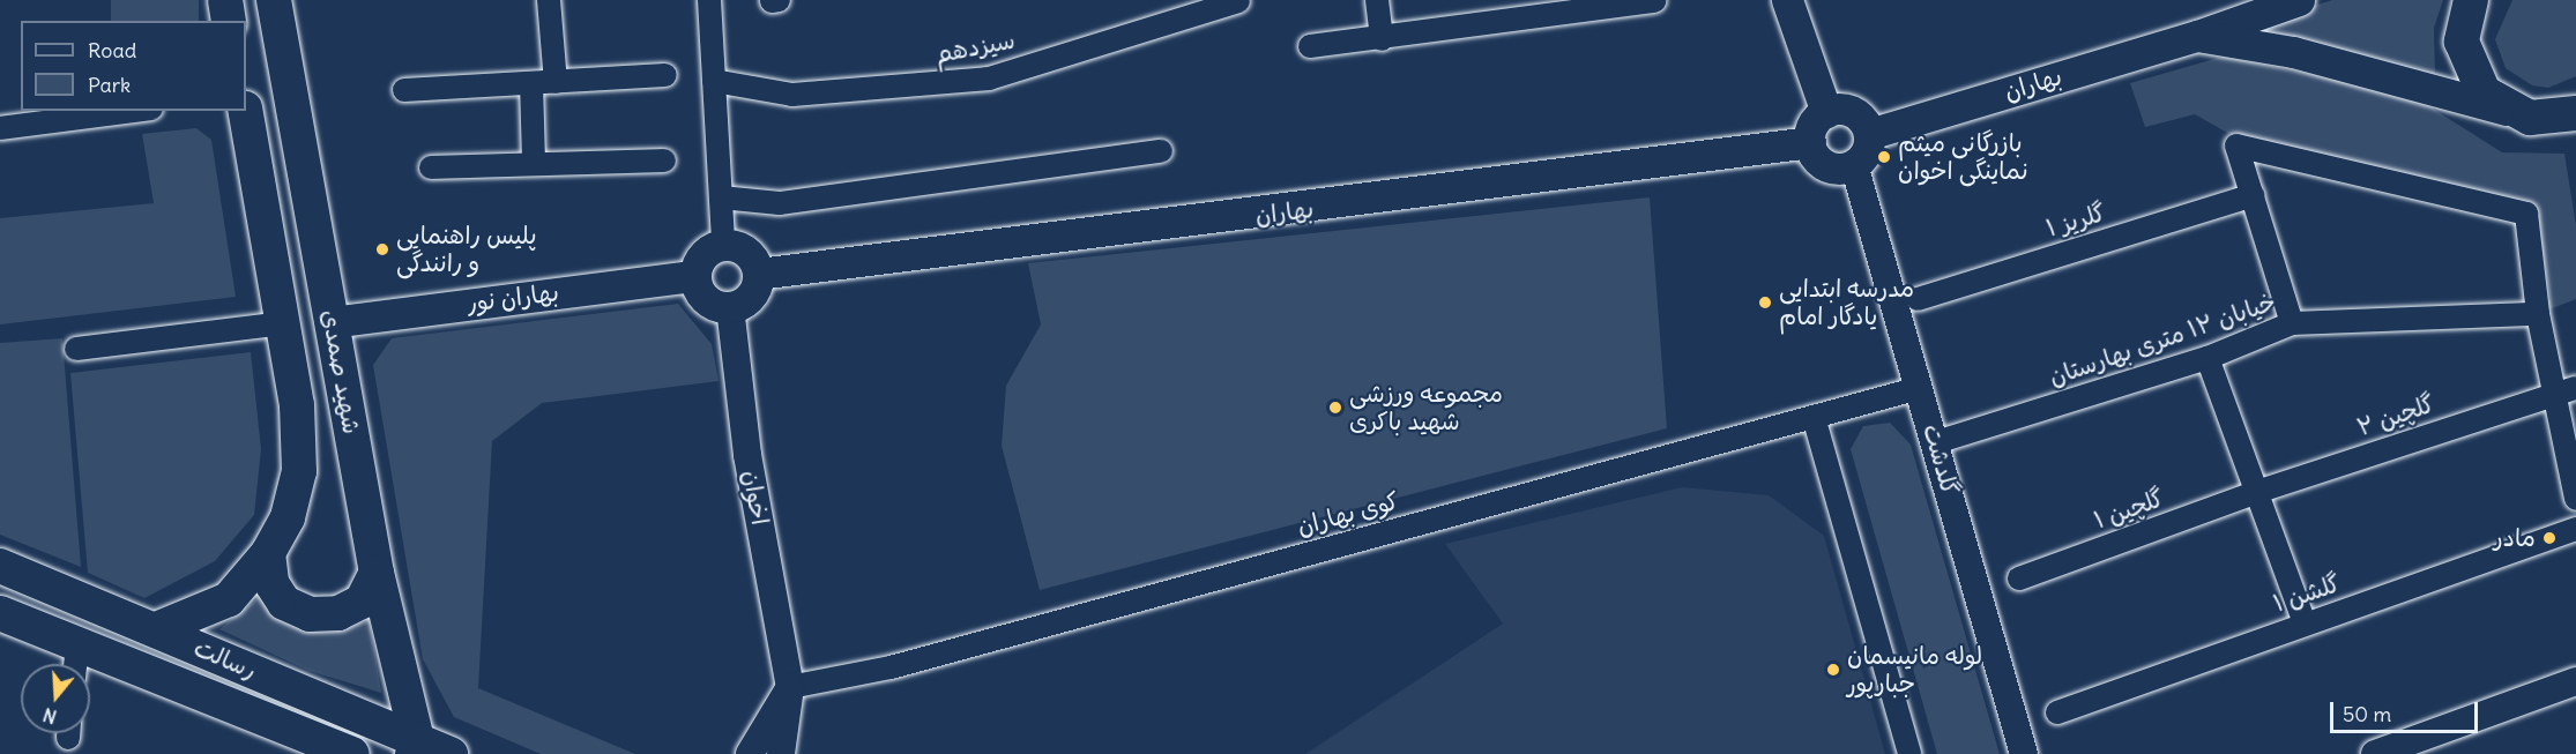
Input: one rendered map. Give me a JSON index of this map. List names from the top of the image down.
{
  "streets": {
    "main road": [
      "بهاران",
      "بهاران نور",
      "شهید صمدی",
      "رسالت"
    ],
    "street": [
      "سیزدهم",
      "گلریز ۱",
      "خیابان ۱۲ متری بهارستان",
      "گلچین ۲",
      "گلدشت",
      "اخوان",
      "گلچین ۱",
      "کوی بهاران",
      "گلشن ۱"
    ]
  },
  "crossings": [
    ["بهاران", "بهاران نور"],
    ["بهاران", "گلدشت"],
    ["بهاران", "اخوان"],
    ["بهاران نور", "شهید صمدی"],
    ["بهاران نور", "اخوان"],
    ["خیابان ۱۲ متری بهارستان", "گلدشت"],
    ["شهید صمدی", "رسالت"],
    ["گلچین ۲", "گلچین ۱"],
    ["گلدشت", "کوی بهاران"],
    ["اخوان", "کوی بهاران"]
  ],
  "places": [
    "بازرگانی میثم نماینگی اخوان",
    "پلیس راهنمایی و رانندگی",
    "مدرسه ابتدایی یادگار امام",
    "مجموعه ورزشی شهید باکری",
    "مادر",
    "لوله مانیسمان جبارپور"
  ],
  "legend": ["Road", "Park"],
  "scale_bar": "50 m",
  "north": "bottom"
}
